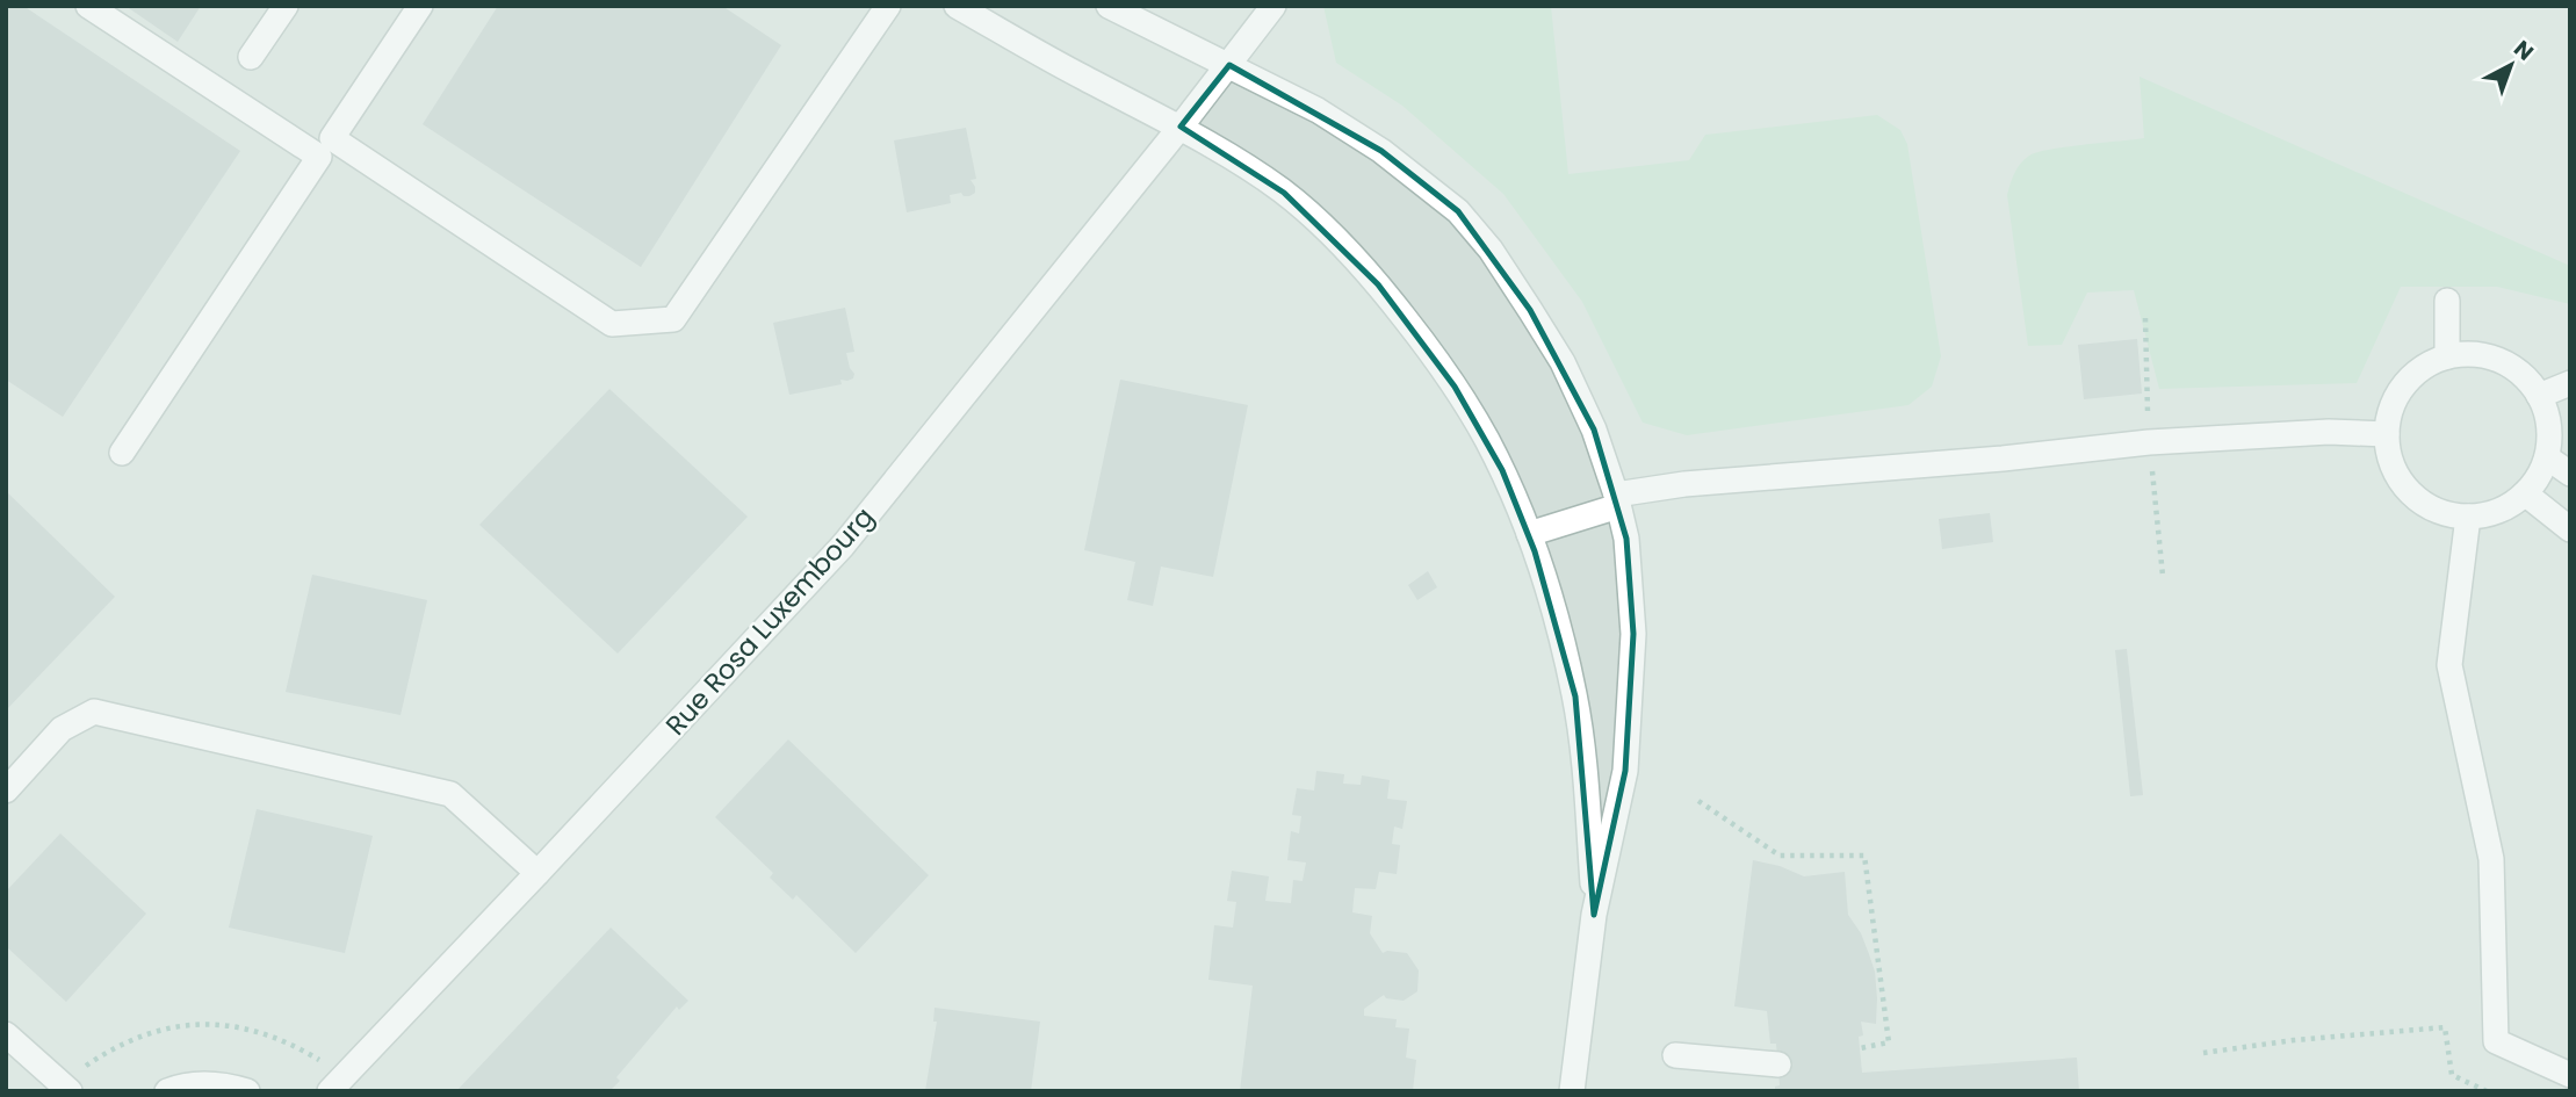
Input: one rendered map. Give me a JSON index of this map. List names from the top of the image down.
{
  "streets": {
    "street": ["Rue Rosa Luxembourg"]
  },
  "north": "top right"
}
